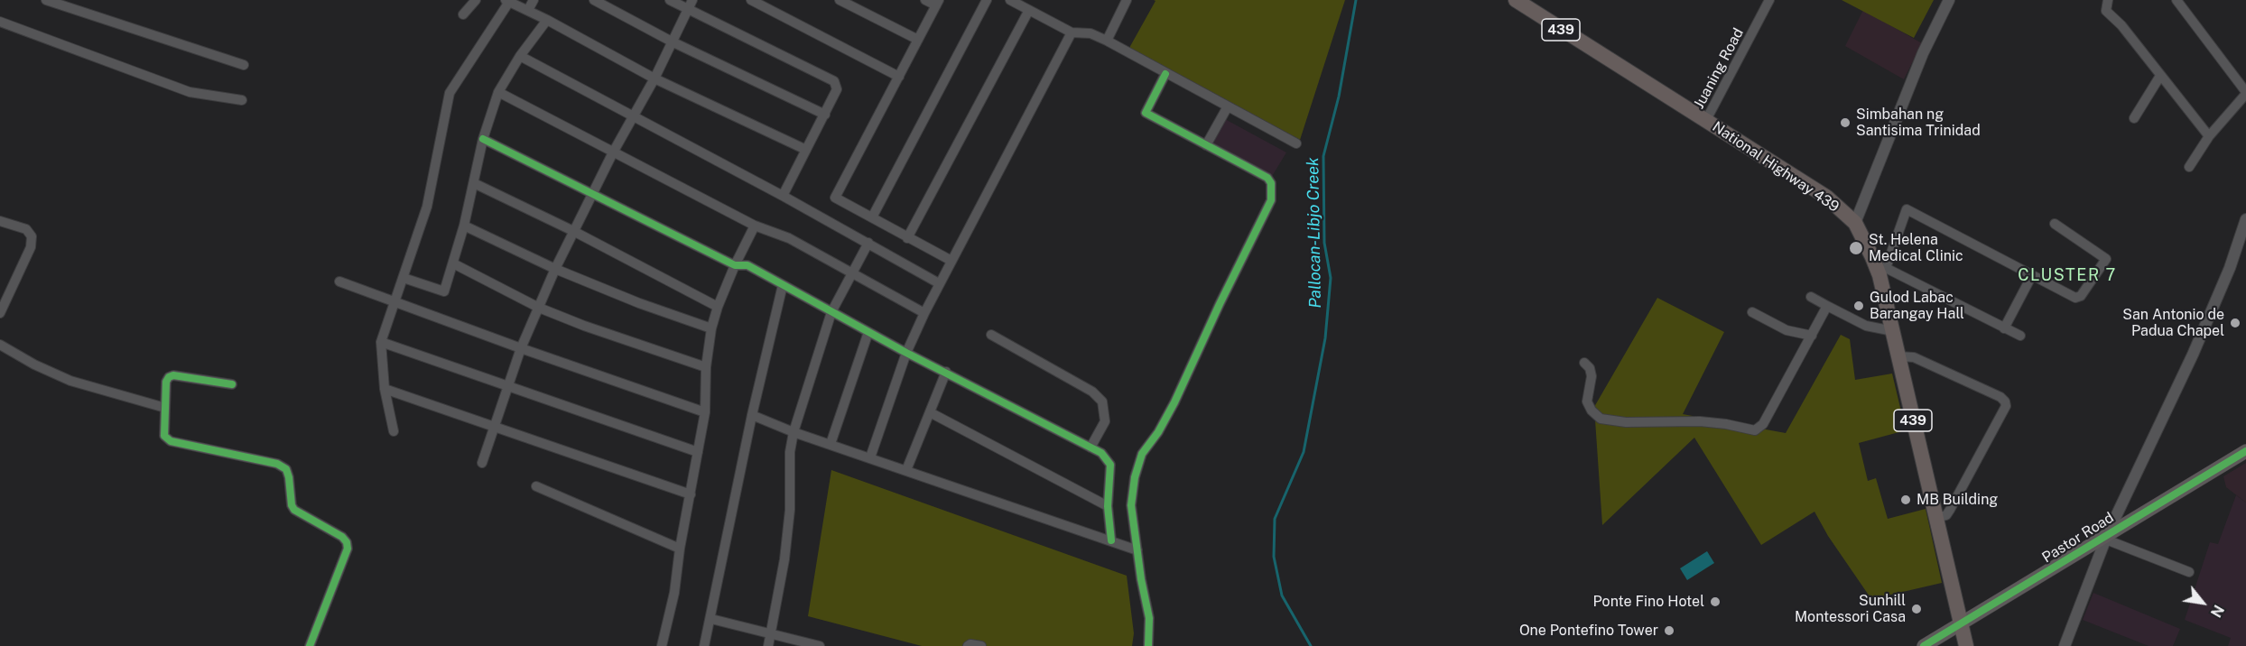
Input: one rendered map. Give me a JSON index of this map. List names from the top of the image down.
{
  "streets": {
    "main road": ["439", "National Highway 439", "Pastor Road"],
    "street": ["Juaning Road"]
  },
  "crossings": [
    ["Juaning Road", "National Highway 439"],
    ["National Highway 439", "Pastor Road"]
  ],
  "districts": ["CLUSTER 7"],
  "water": ["Pallocan-Libjo Creek"],
  "places": [
    "Simbahan ng Santisima Trinidad",
    "St. Helena Medical Clinic",
    "Gulod Labac Barangay Hall",
    "San Antonio de Padua Chapel",
    "MB Building",
    "Ponte Fino Hotel",
    "Sunhill Montessori Casa",
    "One Pontefino Tower"
  ],
  "north": "bottom right"
}
